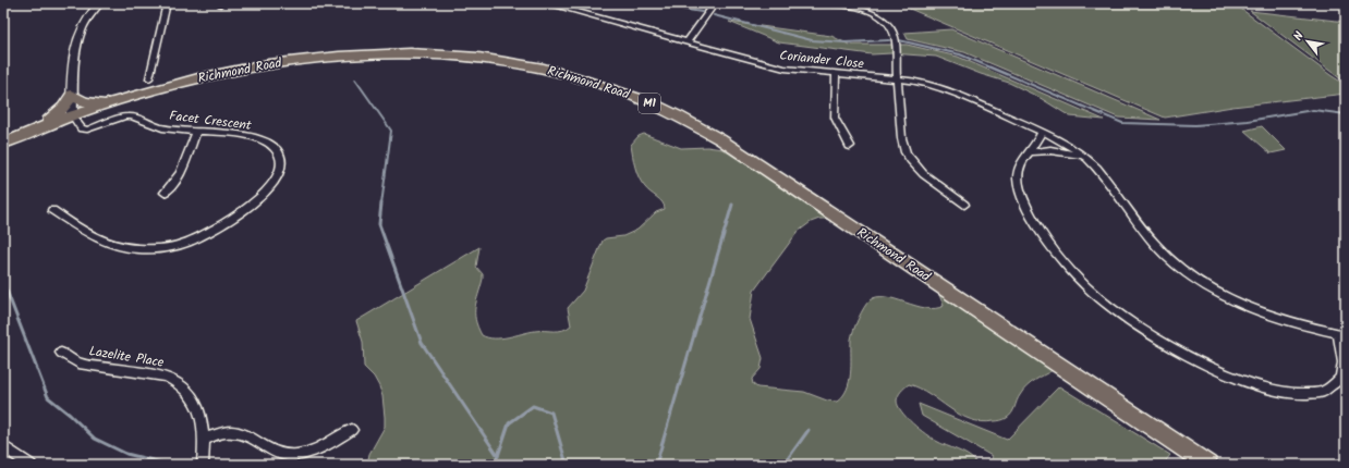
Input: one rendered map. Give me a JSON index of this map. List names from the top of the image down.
{
  "streets": {
    "highway": ["Richmond Road", "M1"],
    "street": ["Coriander Close", "Facet Crescent", "Lazelite Place"]
  },
  "crossings": [
    ["Richmond Road", "Facet Crescent"]
  ],
  "north": "top left"
}
